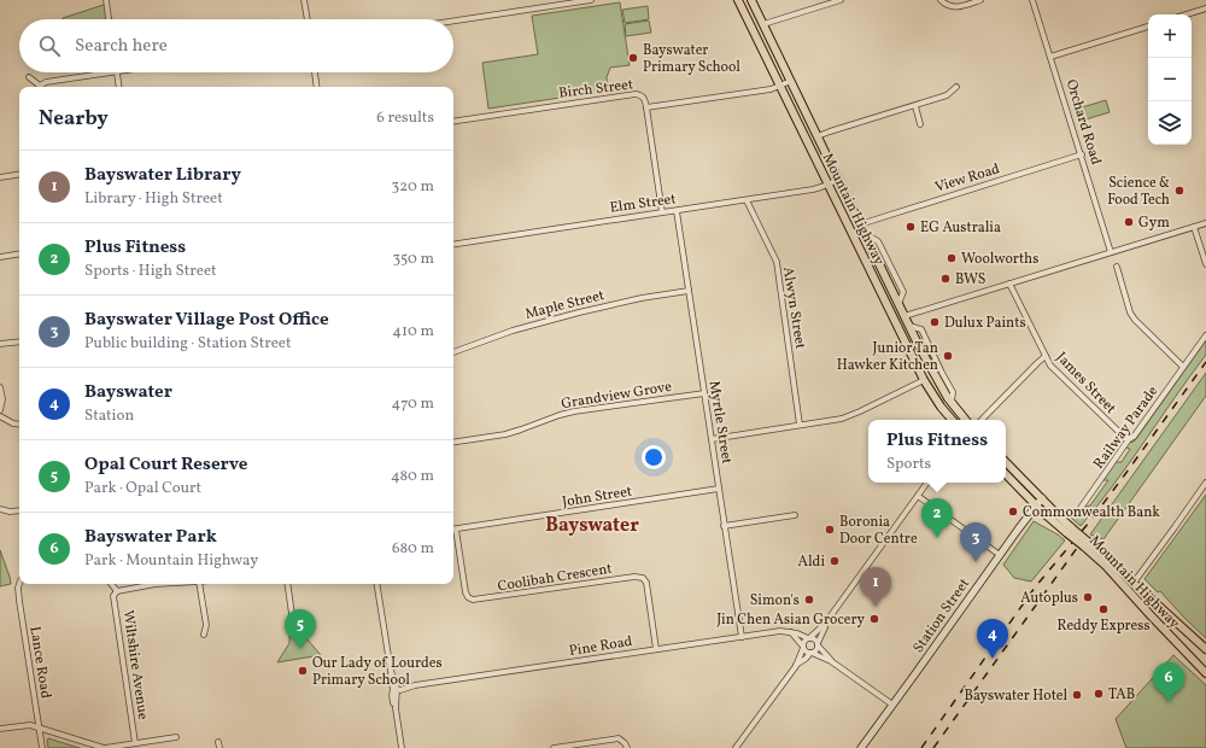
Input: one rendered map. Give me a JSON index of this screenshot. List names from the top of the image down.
{
  "streets": {
    "main road": ["Mountain Highway", "Station Street"],
    "street": [
      "Birch Street",
      "Orchard Road",
      "View Road",
      "Elm Street",
      "Maple Street",
      "Alwyn Street",
      "James Street",
      "Grandview Grove",
      "Myrtle Street",
      "Railway Parade",
      "John Street",
      "Coolibah Crescent",
      "Pine Road",
      "Lance Road",
      "Wiltshire Avenue"
    ]
  },
  "crossings": [
    ["Birch Street", "Mountain Highway"],
    ["Orchard Road", "View Road"],
    ["View Road", "Mountain Highway"],
    ["Elm Street", "Mountain Highway"],
    ["Elm Street", "Alwyn Street"],
    ["Elm Street", "Myrtle Street"],
    ["Mountain Highway", "Railway Parade"],
    ["Mountain Highway", "Station Street"],
    ["Maple Street", "Myrtle Street"],
    ["James Street", "Railway Parade"],
    ["Grandview Grove", "Myrtle Street"],
    ["Myrtle Street", "John Street"],
    ["Myrtle Street", "Pine Road"],
    ["Coolibah Crescent", "Pine Road"]
  ],
  "districts": ["Bayswater"],
  "places": [
    "Bayswater Primary School",
    "Science & Food Tech",
    "Gym",
    "EG Australia",
    "Woolworths",
    "BWS",
    "Dulux Paints",
    "Junior Tan Hawker Kitchen",
    "Commonwealth Bank",
    "Boronia Door Centre",
    "Aldi",
    "Autoplus",
    "Simon's",
    "Reddy Express",
    "Jin Chen Asian Grocery",
    "Our Lady of Lourdes Primary School",
    "TAB",
    "Bayswater Hotel"
  ],
  "page": {
    "map_buttons": ["+", "−"],
    "search": "Search here",
    "heading": ["Nearby", "6 results"],
    "list": [
      {
        "mark": "1",
        "name": "Bayswater Library",
        "note": "Library · High Street",
        "value": "320 m"
      },
      {
        "mark": "2",
        "name": "Plus Fitness",
        "note": "Sports · High Street",
        "value": "350 m"
      },
      {
        "mark": "3",
        "name": "Bayswater Village Post Office",
        "note": "Public building · Station Street",
        "value": "410 m"
      },
      {
        "mark": "4",
        "name": "Bayswater",
        "note": "Station",
        "value": "470 m"
      },
      {
        "mark": "5",
        "name": "Opal Court Reserve",
        "note": "Park · Opal Court",
        "value": "480 m"
      },
      {
        "mark": "6",
        "name": "Bayswater Park",
        "note": "Park · Mountain Highway",
        "value": "680 m"
      }
    ],
    "popup": ["Plus Fitness", "Sports"],
    "pins": [
      "2",
      "3",
      "1",
      "5",
      "4",
      "6"
    ]
  }
}
